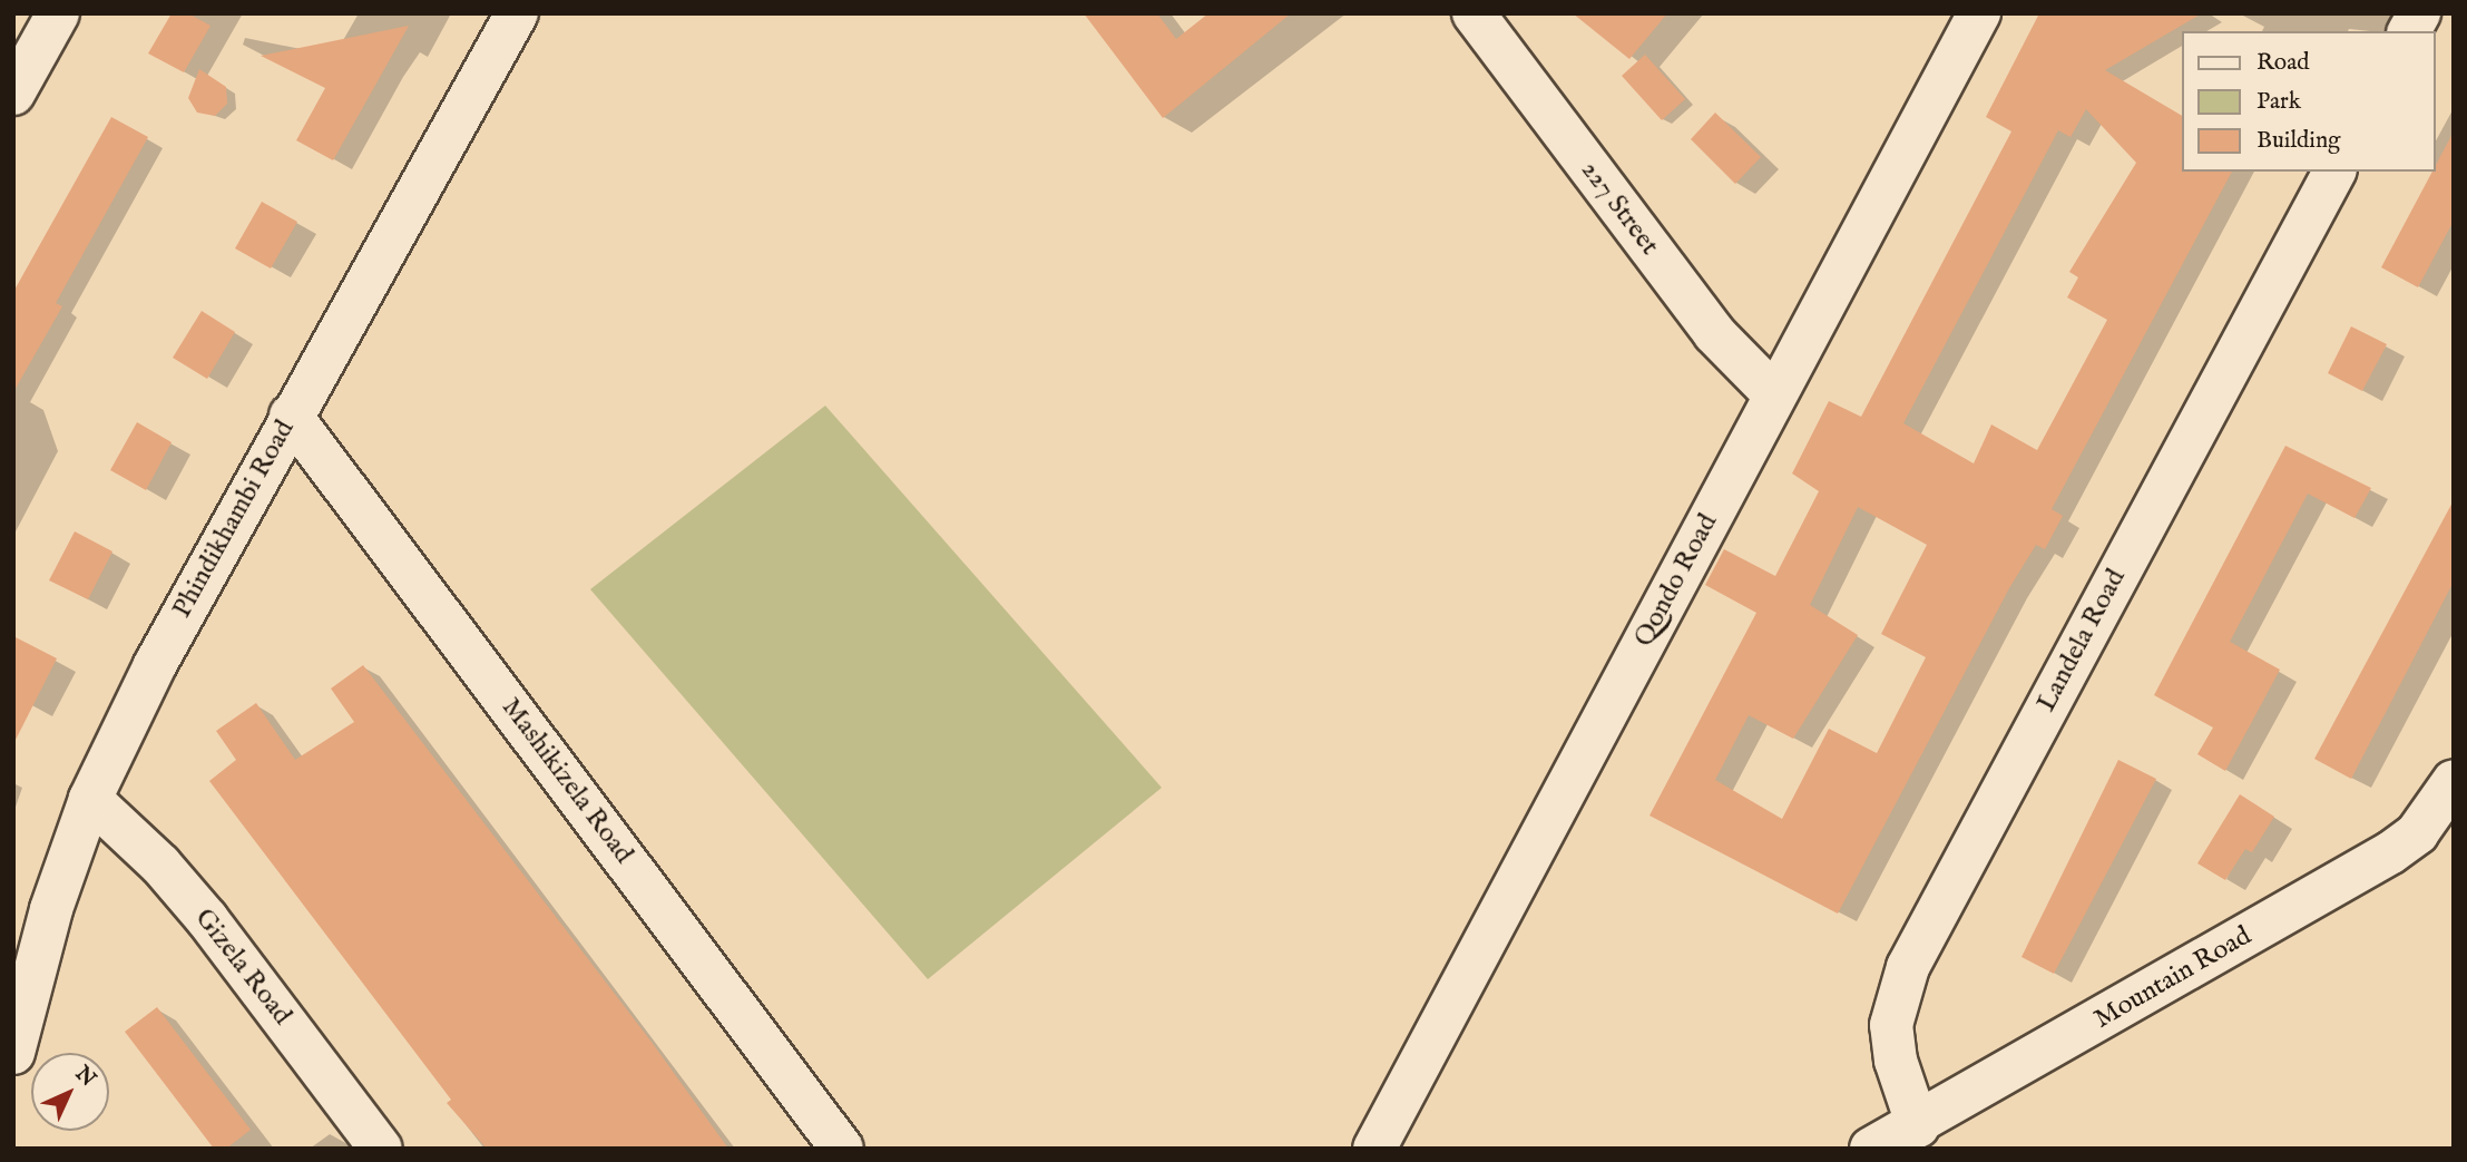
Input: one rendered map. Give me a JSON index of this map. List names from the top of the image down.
{
  "streets": {
    "street": [
      "227 Street",
      "Phindikhambi Road",
      "Qondo Road",
      "Landela Road",
      "Mashikizela Road",
      "Gizela Road",
      "Mountain Road"
    ]
  },
  "crossings": [
    ["227 Street", "Qondo Road"],
    ["Phindikhambi Road", "Mashikizela Road"],
    ["Phindikhambi Road", "Gizela Road"],
    ["Landela Road", "Mountain Road"]
  ],
  "legend": ["Road", "Park", "Building"],
  "north": "top right"
}
